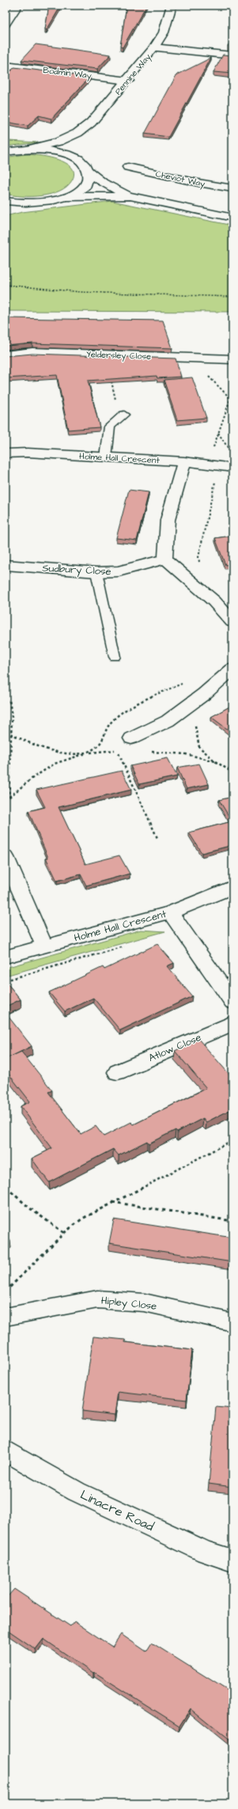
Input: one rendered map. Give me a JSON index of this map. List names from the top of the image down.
{
  "streets": {
    "street": [
      "Bodmin Way",
      "Pennine Way",
      "Cheviot Way",
      "Yeldersley Close",
      "Holme Hall Crescent",
      "Sudbury Close",
      "Atlow Close",
      "Hipley Close",
      "Linacre Road"
    ]
  },
  "crossings": [
    ["Bodmin Way", "Pennine Way"]
  ]
}
